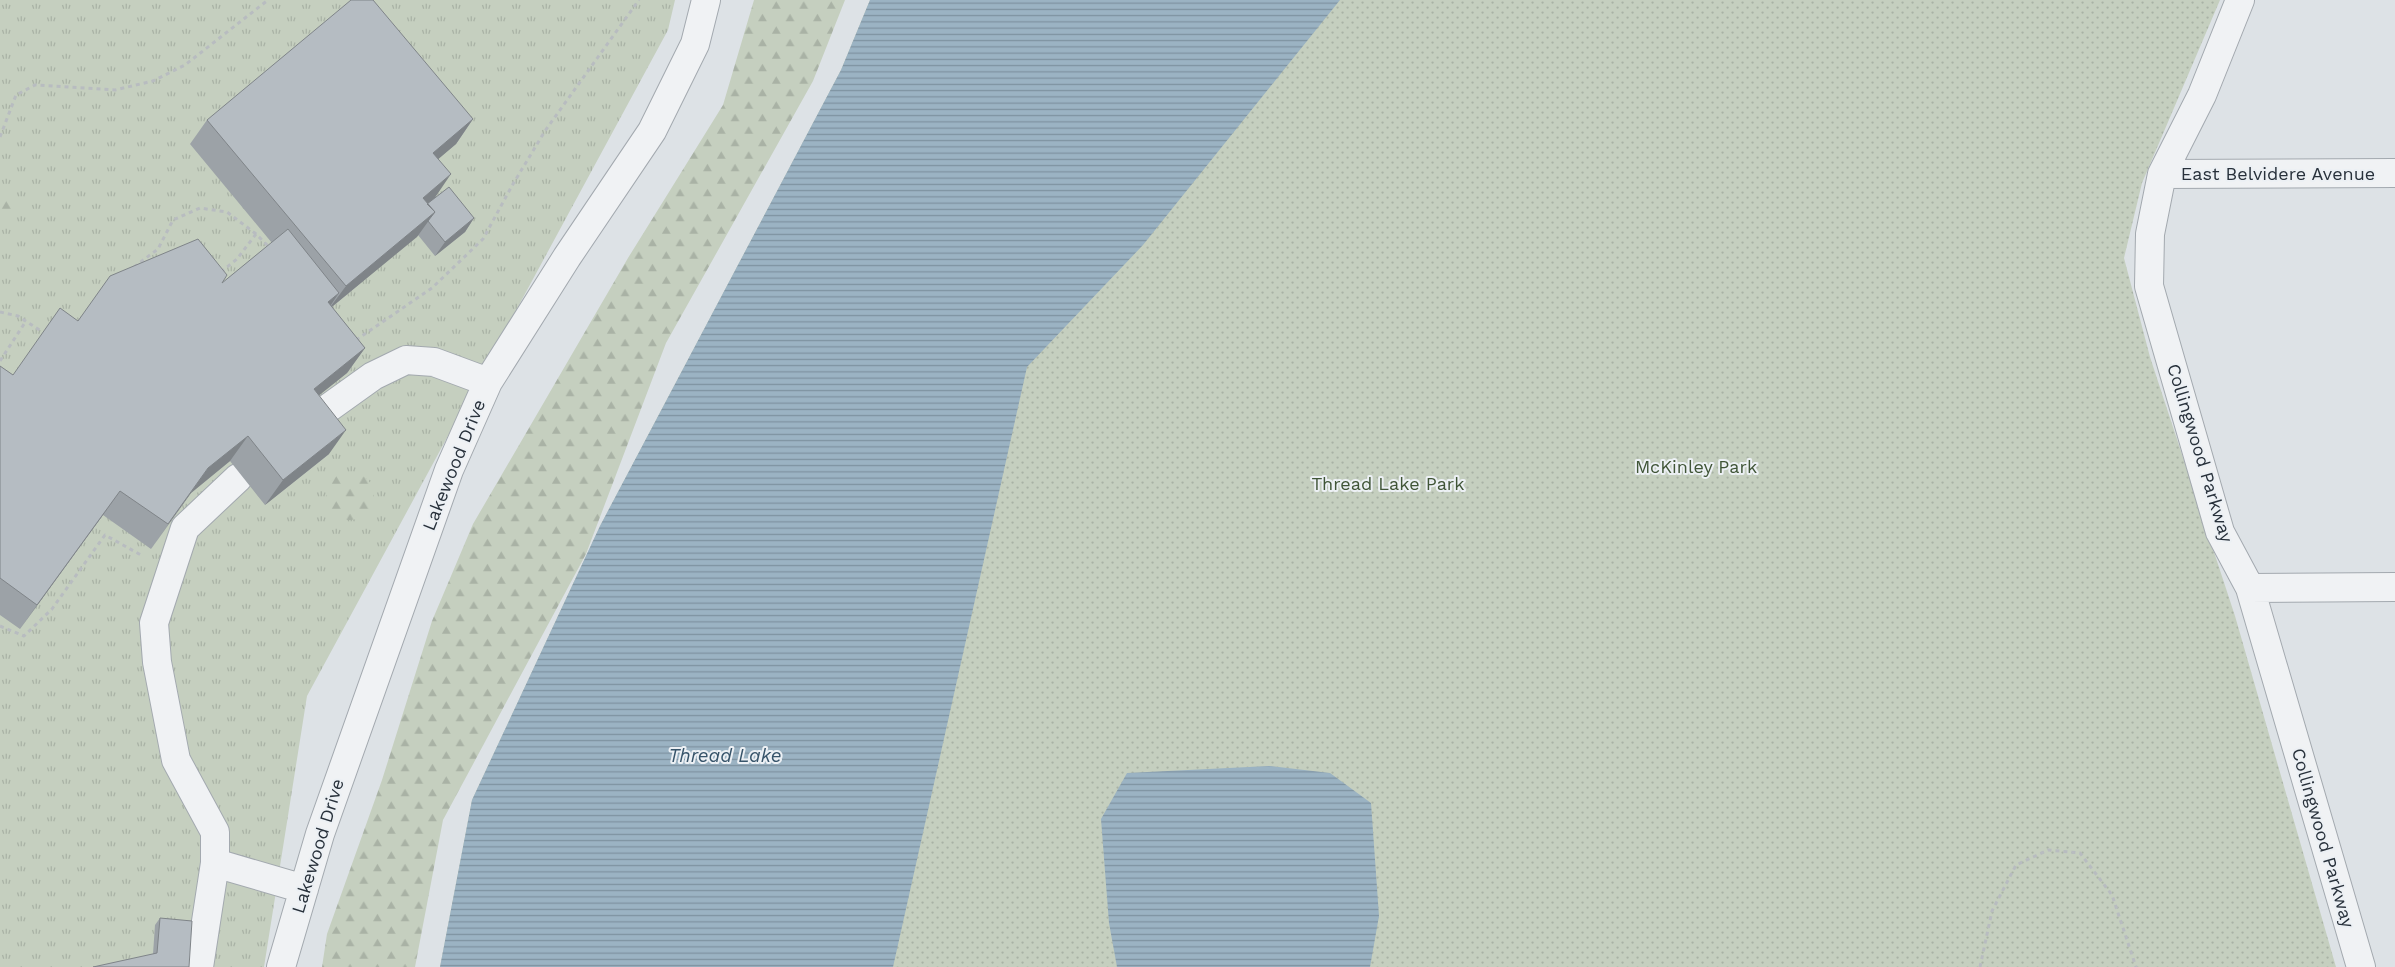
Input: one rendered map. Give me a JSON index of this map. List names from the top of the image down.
{
  "streets": {
    "street": ["East Belvidere Avenue", "Collingwood Parkway", "Lakewood Drive"]
  },
  "crossings": [
    ["East Belvidere Avenue", "Collingwood Parkway"]
  ],
  "water": ["Thread Lake"],
  "parks": ["McKinley Park", "Thread Lake Park"]
}
